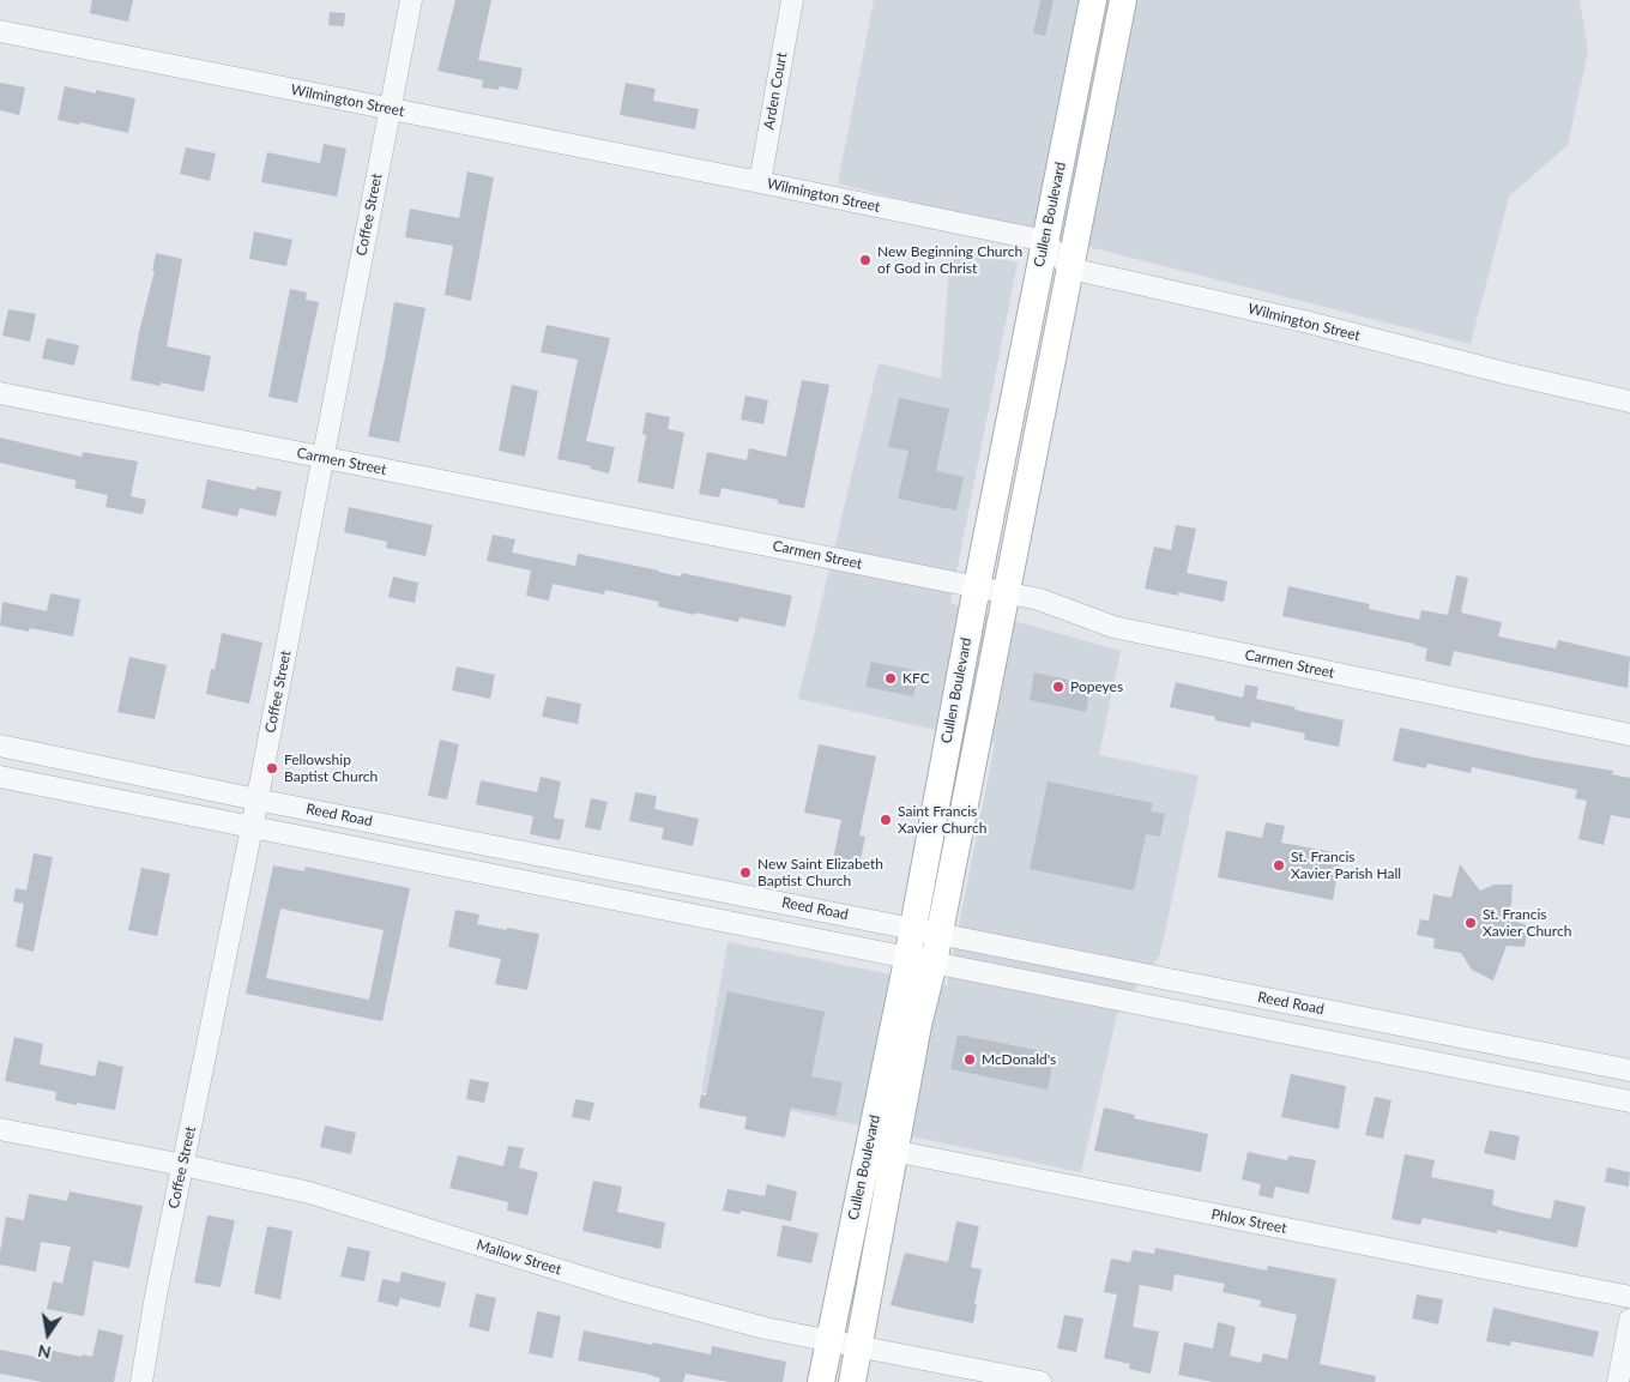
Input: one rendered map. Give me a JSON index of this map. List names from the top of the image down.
{
  "streets": {
    "main road": ["Cullen Boulevard"],
    "street": [
      "Arden Court",
      "Wilmington Street",
      "Coffee Street",
      "Carmen Street",
      "Reed Road",
      "Phlox Street",
      "Mallow Street"
    ]
  },
  "crossings": [
    ["Arden Court", "Wilmington Street"],
    ["Wilmington Street", "Coffee Street"],
    ["Wilmington Street", "Cullen Boulevard"],
    ["Coffee Street", "Carmen Street"],
    ["Coffee Street", "Reed Road"],
    ["Coffee Street", "Mallow Street"],
    ["Cullen Boulevard", "Carmen Street"],
    ["Cullen Boulevard", "Reed Road"],
    ["Cullen Boulevard", "Phlox Street"],
    ["Cullen Boulevard", "Mallow Street"]
  ],
  "places": [
    "New Beginning Church of God in Christ",
    "KFC",
    "Popeyes",
    "Fellowship Baptist Church",
    "Saint Francis Xavier Church",
    "St. Francis Xavier Parish Hall",
    "New Saint Elizabeth Baptist Church",
    "St. Francis Xavier Church",
    "McDonald's"
  ],
  "north": "bottom"
}
